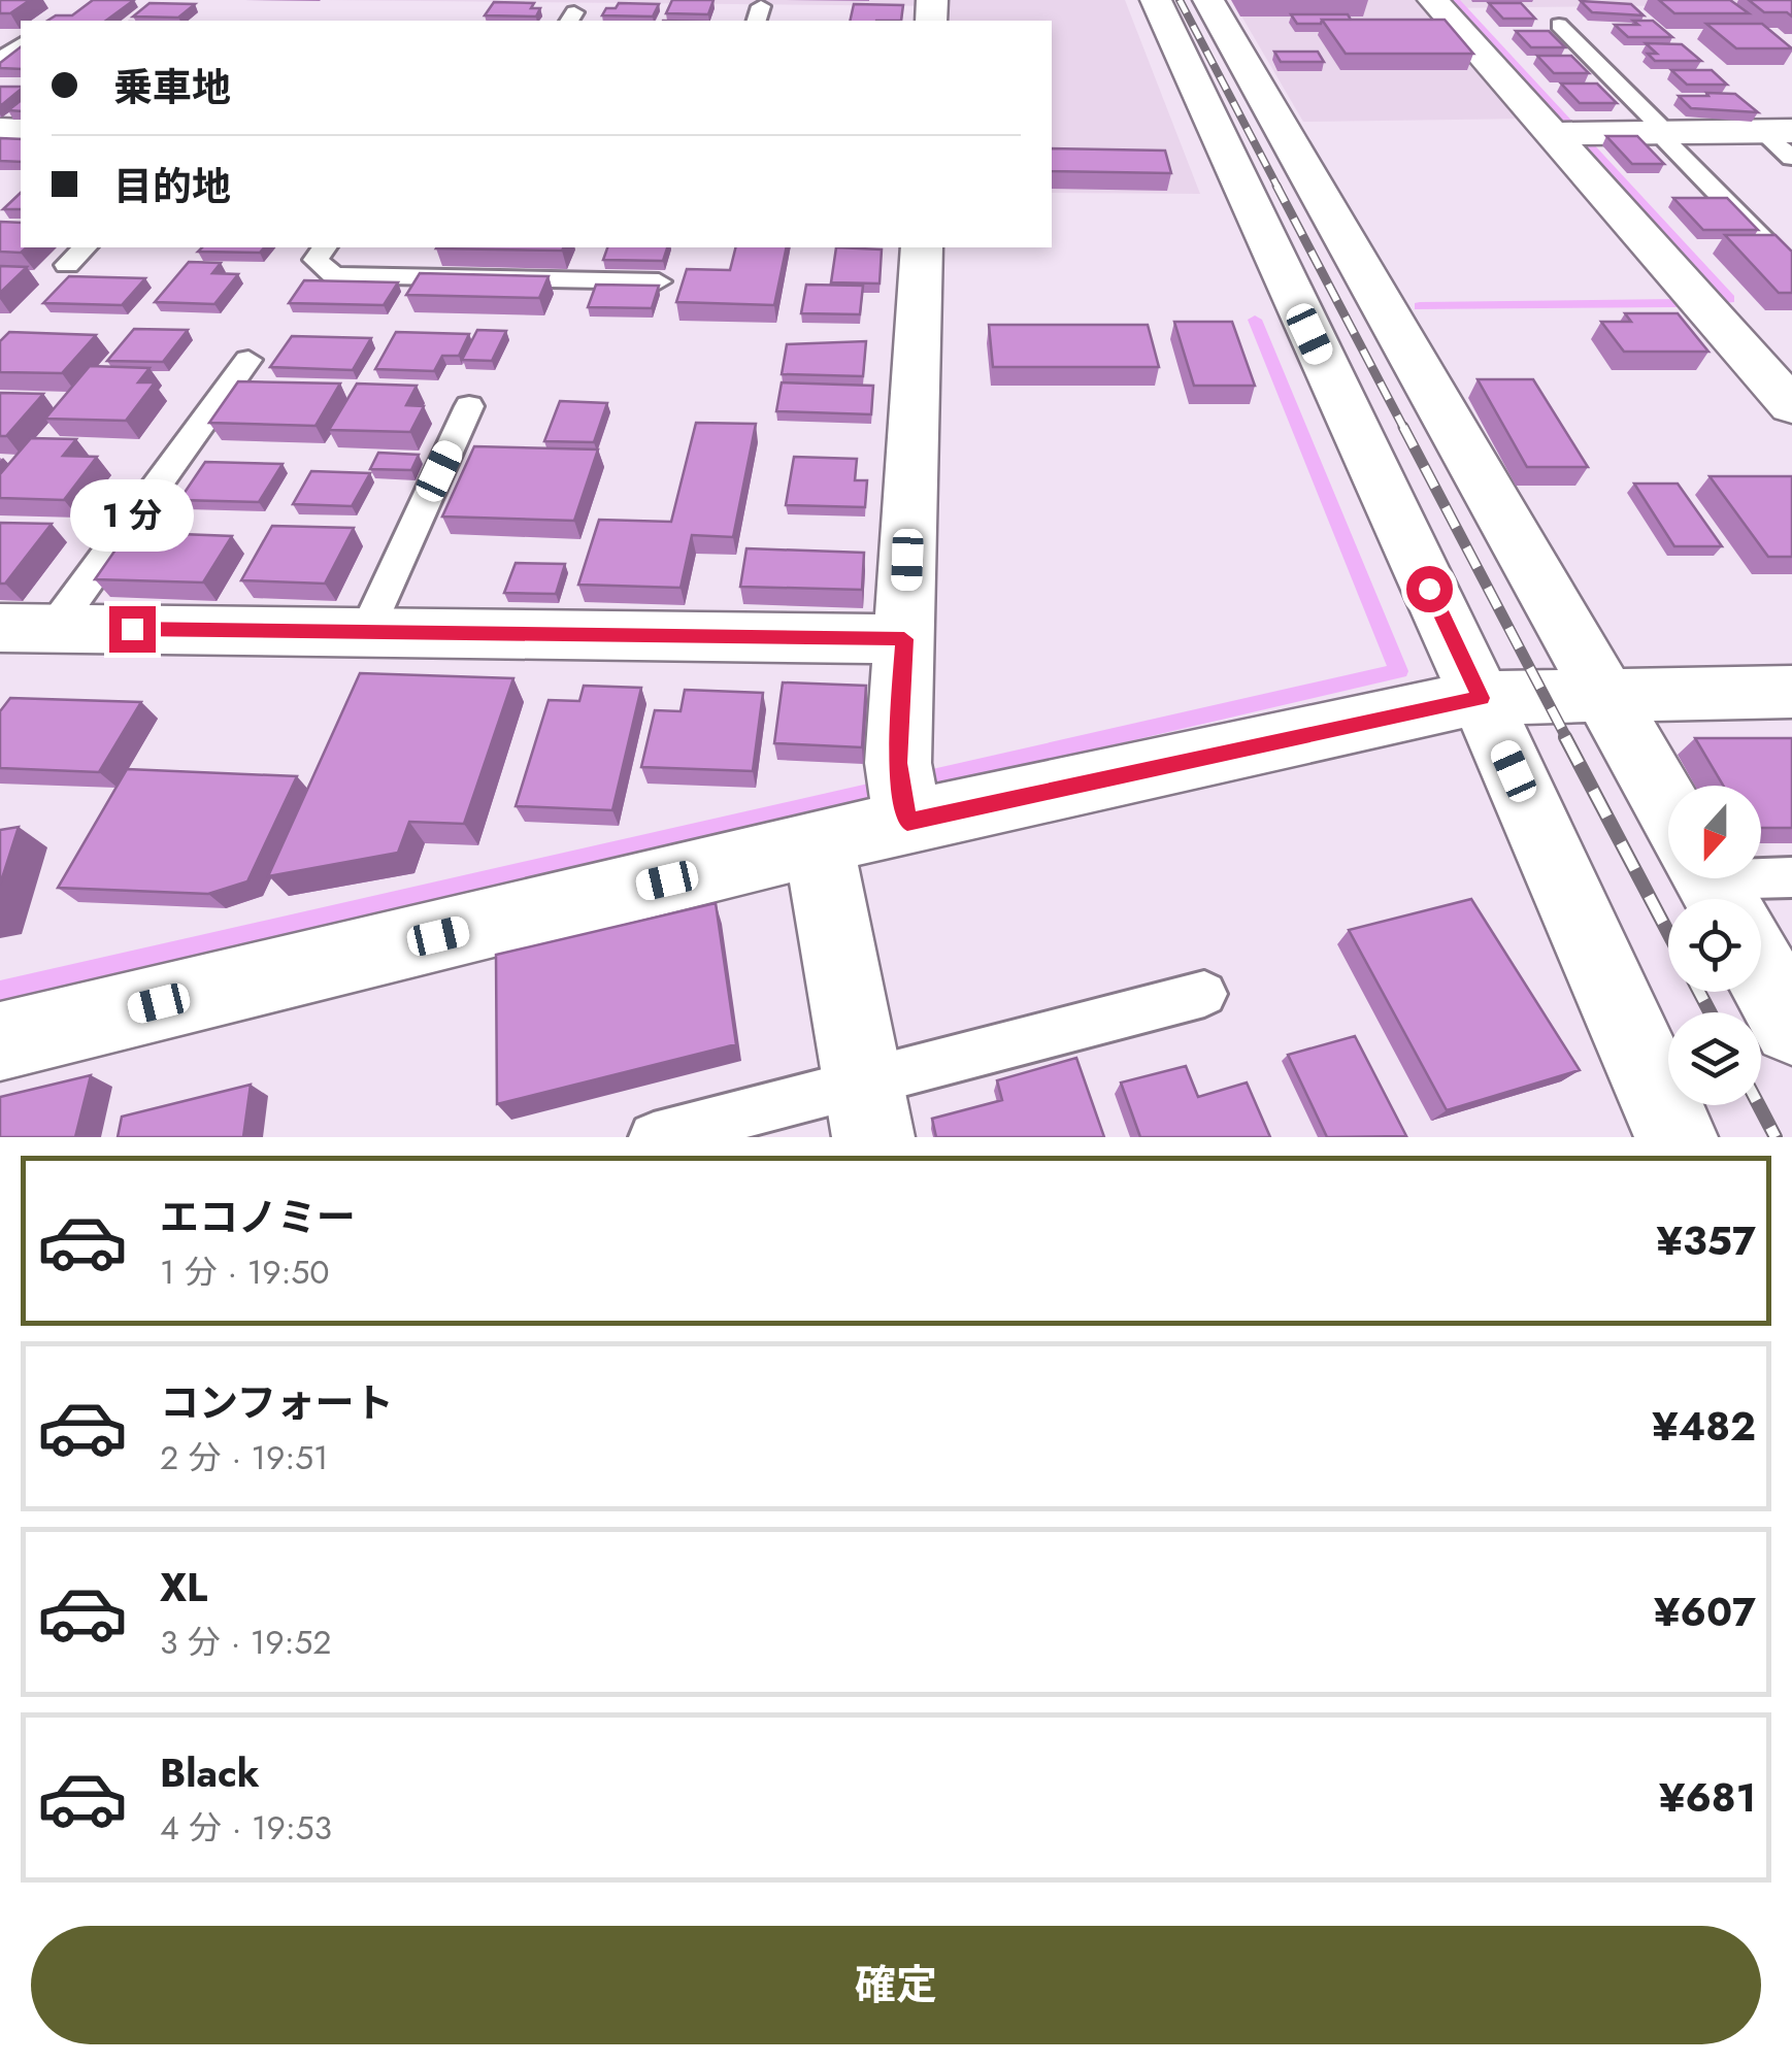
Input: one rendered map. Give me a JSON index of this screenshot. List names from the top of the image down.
{
  "north": "bottom",
  "page": {
    "banner": ["乗車地", "目的地"],
    "bubble": "1 分",
    "list": [
      {
        "name": "エコノミー",
        "note": "1 分 · 19:50",
        "value": "¥357"
      },
      {
        "name": "コンフォート",
        "note": "2 分 · 19:51",
        "value": "¥482"
      },
      {
        "name": "XL",
        "note": "3 分 · 19:52",
        "value": "¥607"
      },
      {
        "name": "Black",
        "note": "4 分 · 19:53",
        "value": "¥681"
      }
    ],
    "buttons": "確定"
  }
}
